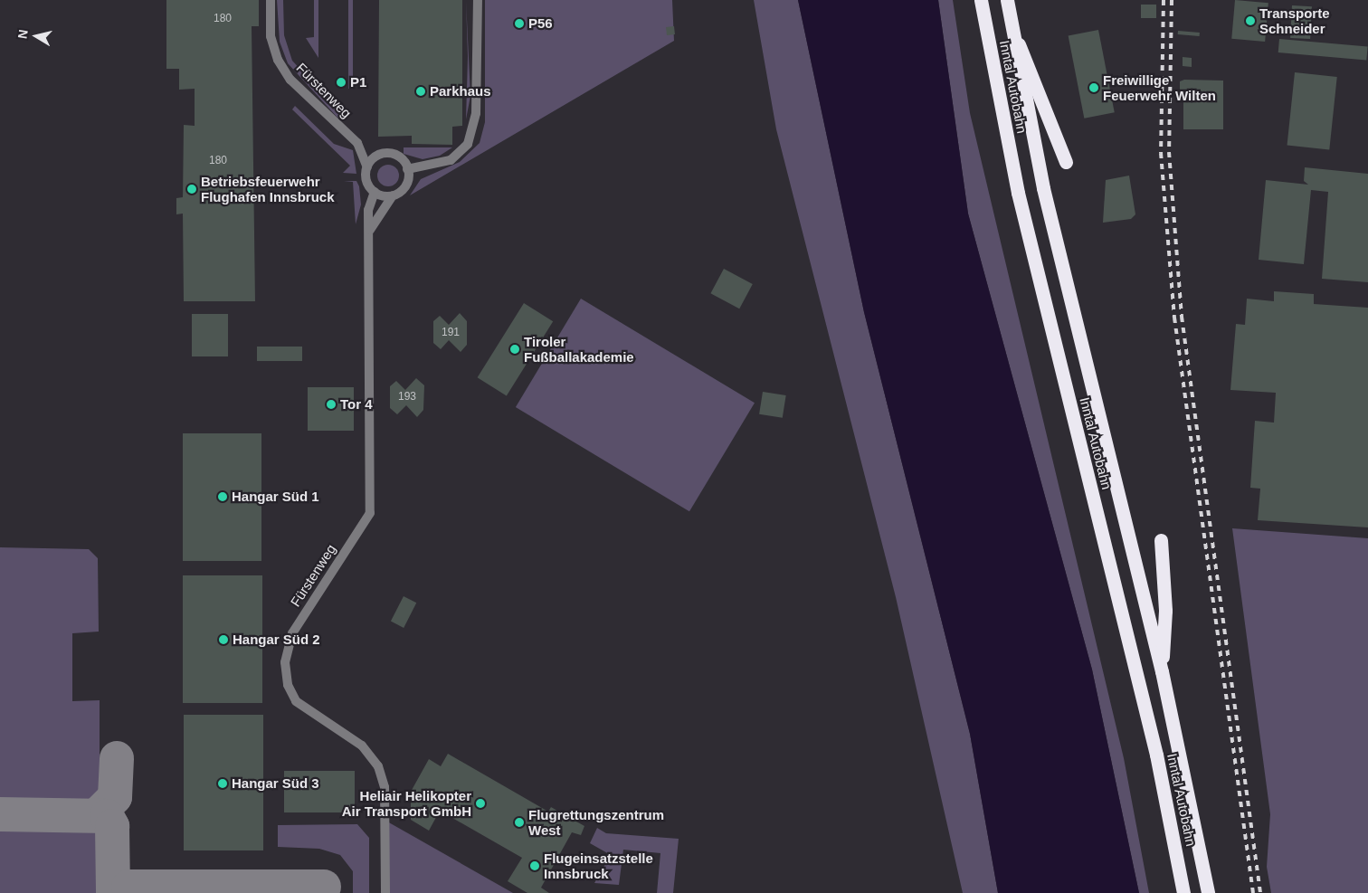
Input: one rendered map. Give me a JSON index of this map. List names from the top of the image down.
{
  "streets": {
    "highway": ["Inntal Autobahn"],
    "street": ["Fürstenweg"]
  },
  "places": [
    "Transporte Schneider",
    "P56",
    "P1",
    "Freiwillige Feuerwehr Wilten",
    "Parkhaus",
    "Betriebsfeuerwehr Flughafen Innsbruck",
    "Tiroler Fußballakademie",
    "Tor 4",
    "Hangar Süd 1",
    "Hangar Süd 2",
    "Hangar Süd 3",
    "Heliair Helikopter Air Transport GmbH",
    "Flugrettungszentrum West",
    "Flugeinsatzstelle Innsbruck"
  ],
  "house_numbers": [
    "180",
    "180",
    "191",
    "193"
  ],
  "north": "left"
}
